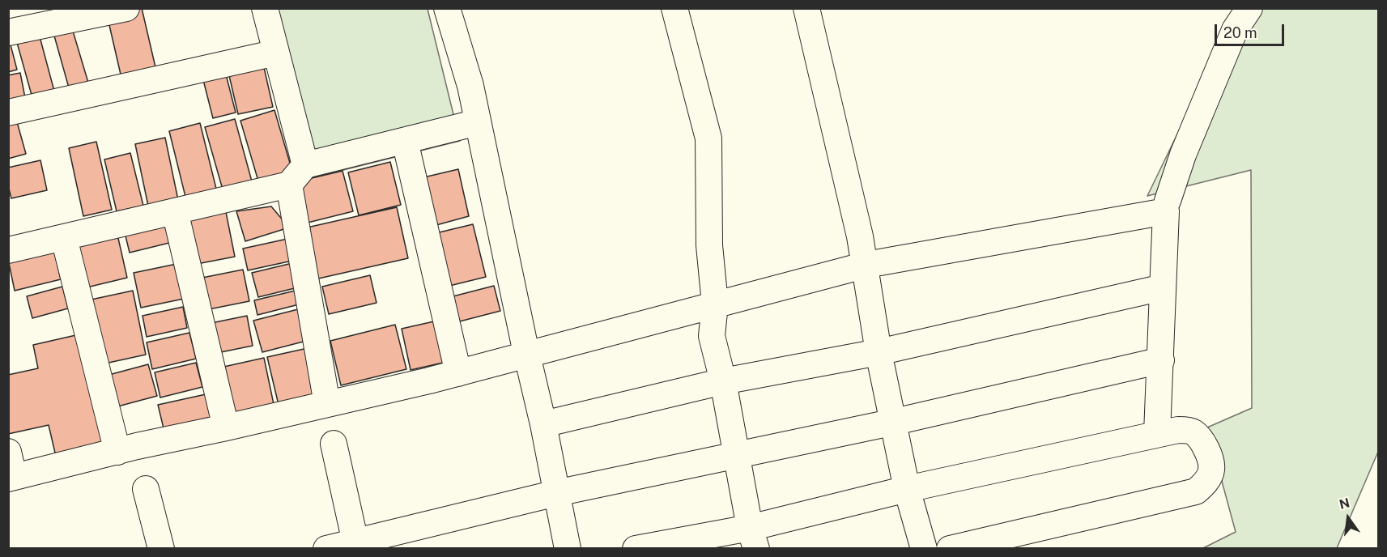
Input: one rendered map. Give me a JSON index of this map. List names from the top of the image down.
{
  "scale_bar": "20 m",
  "north": "top"
}
